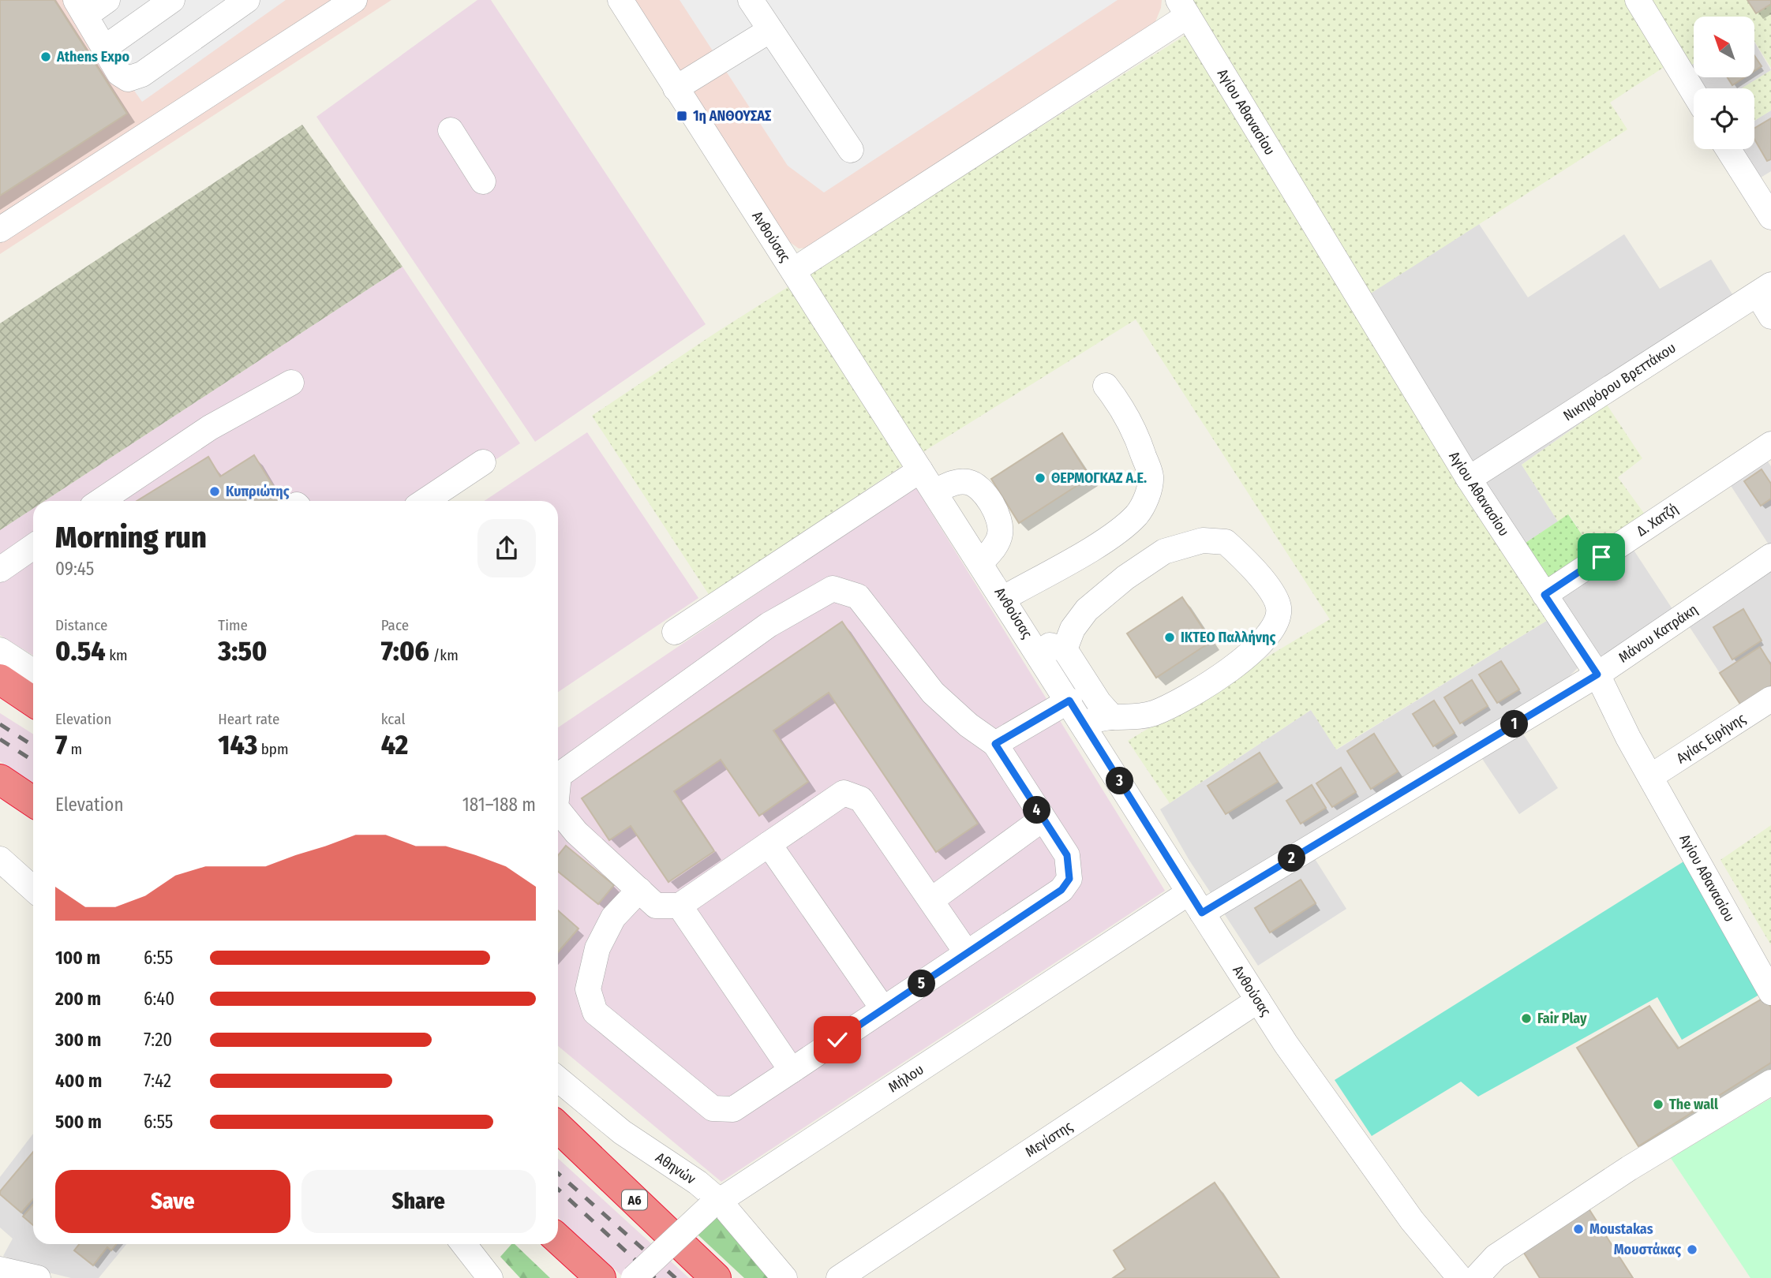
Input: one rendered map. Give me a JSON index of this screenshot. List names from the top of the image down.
{
  "streets": {
    "highway": ["Α6"],
    "street": [
      "Αγίου Αθανασίου",
      "Ανθούσας",
      "Νικηφόρου Βρεττάκου",
      "Δ. Χατζή",
      "Μάνου Κατράκη",
      "Αγίας Ειρήνης",
      "Μήλου",
      "Μεγίστης",
      "Αθηνών"
    ]
  },
  "crossings": [
    ["Αγίου Αθανασίου", "Νικηφόρου Βρεττάκου"],
    ["Αγίου Αθανασίου", "Δ. Χατζή"],
    ["Αγίου Αθανασίου", "Μάνου Κατράκη"],
    ["Αγίου Αθανασίου", "Αγίας Ειρήνης"],
    ["Ανθούσας", "Μάνου Κατράκη"],
    ["Ανθούσας", "Μήλου"],
    ["Ανθούσας", "Μεγίστης"],
    ["Μάνου Κατράκη", "Μήλου"],
    ["Μήλου", "Αθηνών"]
  ],
  "places": {
    "other": [
      "Athens Expo",
      "ΘΕΡΜΟΓΚΑΖ Α.Ε.",
      "Κυπριώτης",
      "ΙΚΤΕΟ Παλλήνης",
      "Fair Play",
      "The wall",
      "Moustakas",
      "Μουστάκας"
    ],
    "transit": ["1η ΑΝΘΟΥΣΑΣ"]
  },
  "north": "top left",
  "page": {
    "heading": ["Morning run", "09:45"],
    "stats": [
      ["Distance", "0.54 km"],
      ["Time", "3:50"],
      ["Pace", "7:06 /km"],
      ["Elevation", "7 m"],
      ["Heart rate", "143 bpm"],
      ["kcal", "42"]
    ],
    "pins": [
      "1",
      "3",
      "4",
      "2",
      "5"
    ],
    "chart": ["Elevation", "181–188 m"],
    "list": [
      {
        "name": "100 m",
        "note": "6:55"
      },
      {
        "name": "200 m",
        "note": "6:40"
      },
      {
        "name": "300 m",
        "note": "7:20"
      },
      {
        "name": "400 m",
        "note": "7:42"
      },
      {
        "name": "500 m",
        "note": "6:55"
      }
    ],
    "buttons": ["Save", "Share"]
  }
}
